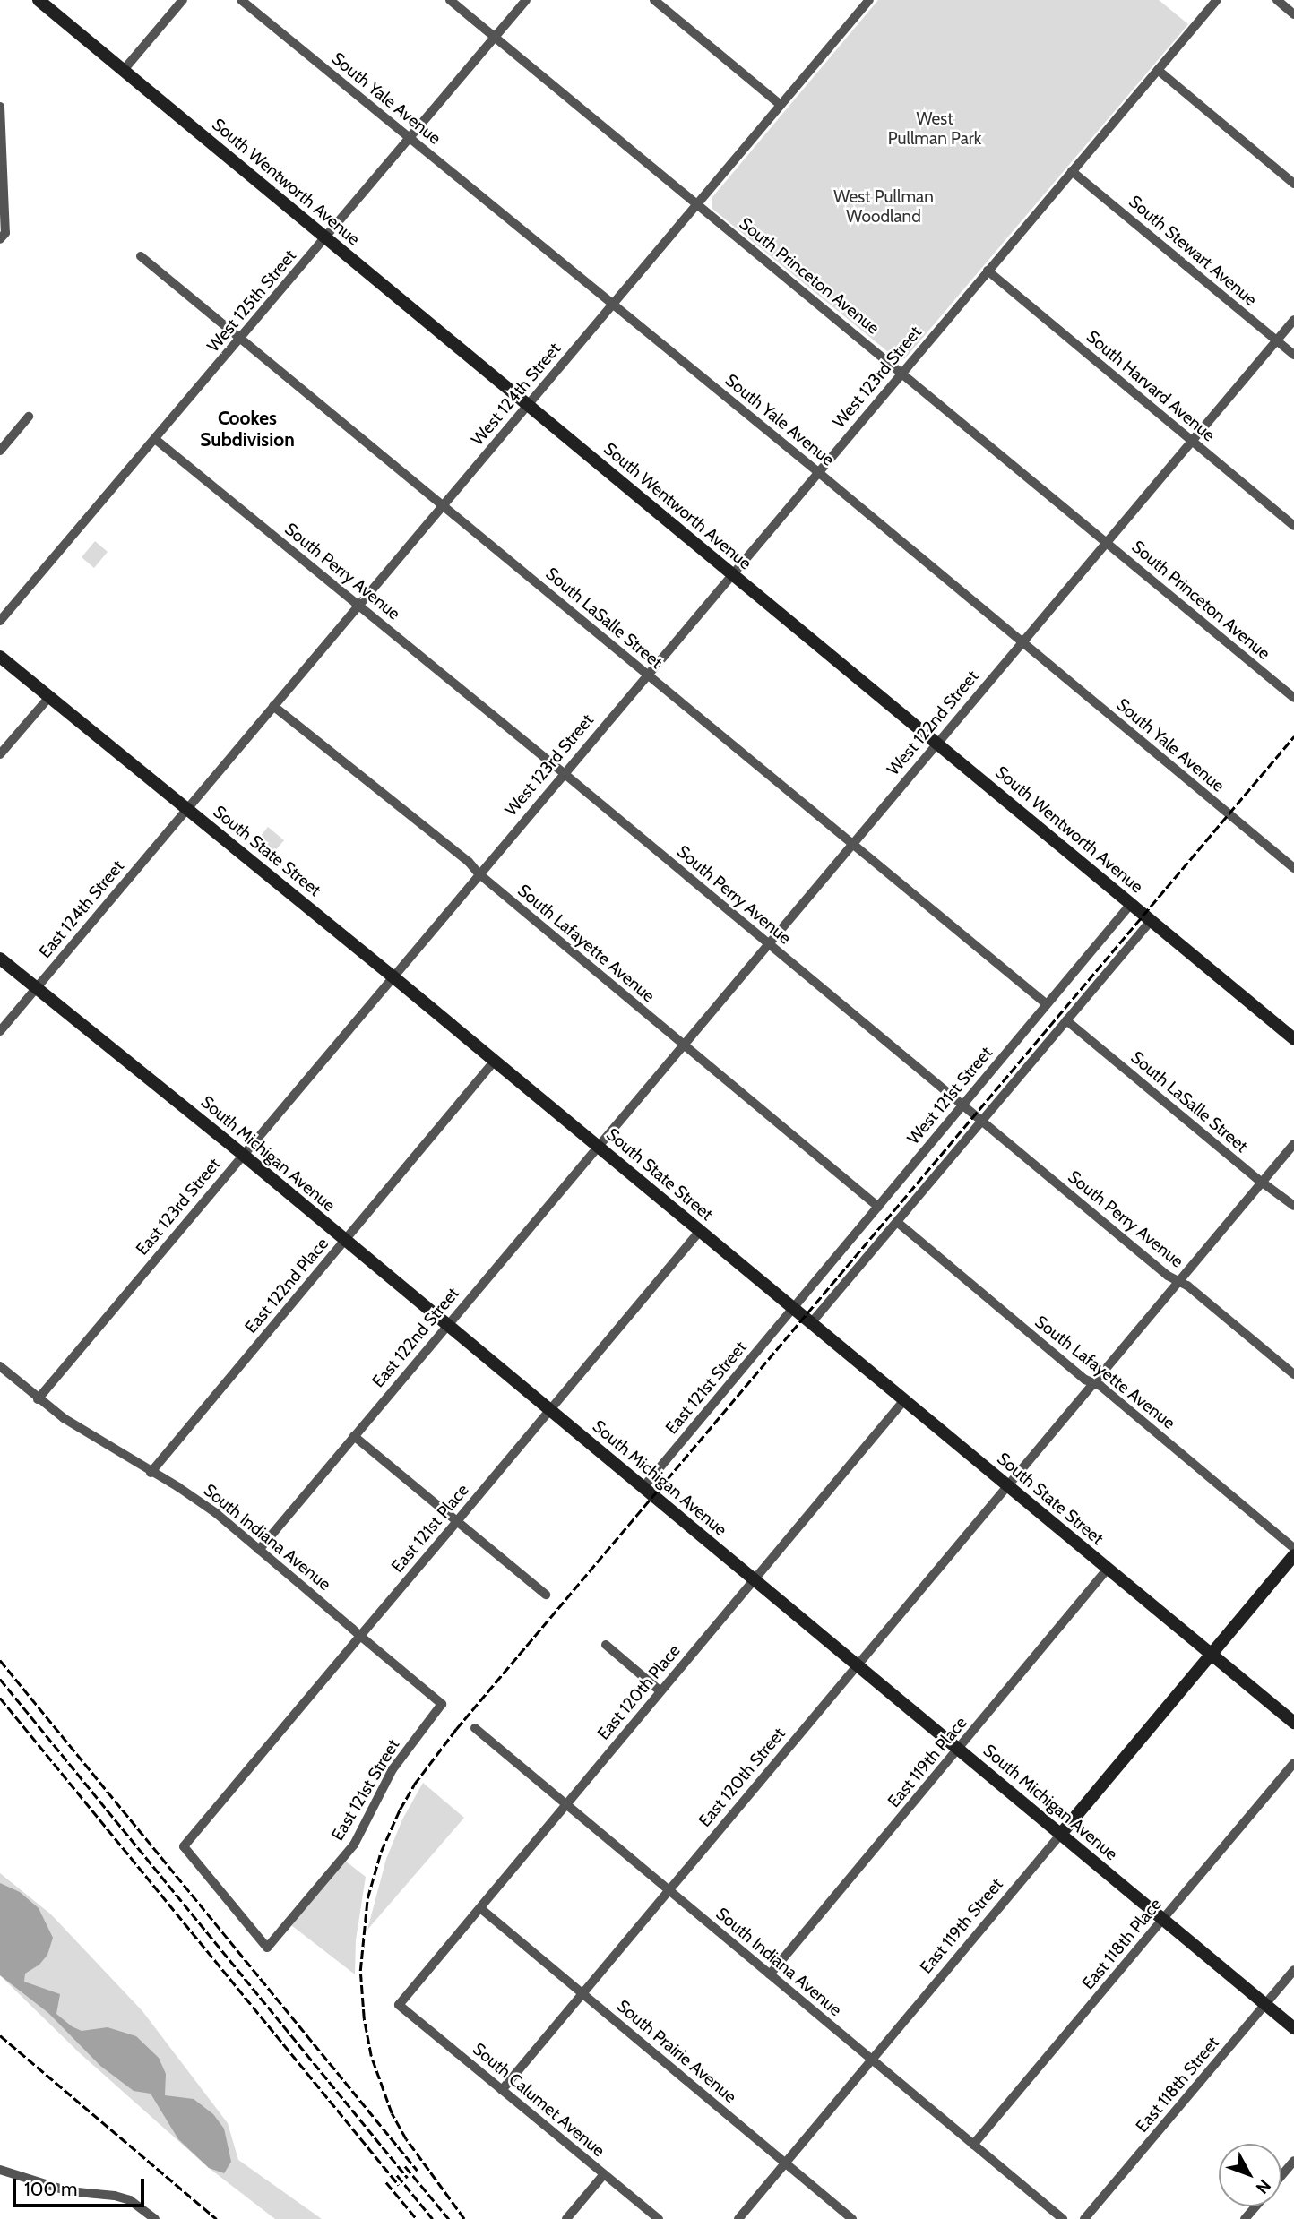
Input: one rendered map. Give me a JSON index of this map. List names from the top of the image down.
{
  "streets": {
    "street": [
      "South Yale Avenue",
      "South Wentworth Avenue",
      "South Stewart Avenue",
      "South Princeton Avenue",
      "West 125th Street",
      "West 123rd Street",
      "South Harvard Avenue",
      "West 124th Street",
      "South Perry Avenue",
      "South LaSalle Street",
      "West 122nd Street",
      "South State Street",
      "East 124th Street",
      "South Lafayette Avenue",
      "West 121st Street",
      "South Michigan Avenue",
      "East 123rd Street",
      "East 122nd Place",
      "East 122nd Street",
      "East 121st Street",
      "East 121st Place",
      "South Indiana Avenue",
      "East 120th Place",
      "East 119th Place",
      "East 120th Street",
      "East 119th Street",
      "East 118th Place",
      "South Prairie Avenue",
      "East 118th Street",
      "South Calumet Avenue"
    ]
  },
  "crossings": [
    ["South Yale Avenue", "West 125th Street"],
    ["South Yale Avenue", "West 123rd Street"],
    ["South Yale Avenue", "West 124th Street"],
    ["South Yale Avenue", "West 122nd Street"],
    ["South Wentworth Avenue", "West 125th Street"],
    ["South Wentworth Avenue", "West 123rd Street"],
    ["South Wentworth Avenue", "West 124th Street"],
    ["South Wentworth Avenue", "West 122nd Street"],
    ["South Wentworth Avenue", "West 121st Street"],
    ["South Stewart Avenue", "West 123rd Street"],
    ["South Stewart Avenue", "West 122nd Street"],
    ["South Princeton Avenue", "West 125th Street"],
    ["South Princeton Avenue", "West 123rd Street"],
    ["South Princeton Avenue", "West 124th Street"],
    ["South Princeton Avenue", "West 122nd Street"],
    ["West 125th Street", "South Perry Avenue"],
    ["West 125th Street", "South LaSalle Street"],
    ["West 123rd Street", "South Harvard Avenue"],
    ["West 123rd Street", "South Perry Avenue"],
    ["West 123rd Street", "South LaSalle Street"],
    ["West 123rd Street", "South State Street"],
    ["West 123rd Street", "South Lafayette Avenue"],
    ["West 123rd Street", "East 123rd Street"],
    ["South Harvard Avenue", "West 122nd Street"],
    ["West 124th Street", "South Perry Avenue"],
    ["West 124th Street", "South LaSalle Street"],
    ["West 124th Street", "South State Street"],
    ["West 124th Street", "East 124th Street"],
    ["West 124th Street", "South Lafayette Avenue"],
    ["South Perry Avenue", "West 122nd Street"],
    ["South Perry Avenue", "West 121st Street"],
    ["South Perry Avenue", "East 120th Street"],
    ["South LaSalle Street", "West 122nd Street"],
    ["South LaSalle Street", "West 121st Street"],
    ["South LaSalle Street", "East 120th Street"],
    ["West 122nd Street", "South State Street"],
    ["West 122nd Street", "South Lafayette Avenue"],
    ["West 122nd Street", "East 122nd Street"],
    ["South State Street", "East 124th Street"],
    ["South State Street", "West 121st Street"],
    ["South State Street", "East 123rd Street"],
    ["South State Street", "East 122nd Place"],
    ["South State Street", "East 122nd Street"],
    ["South State Street", "East 121st Street"],
    ["South State Street", "East 121st Place"],
    ["South State Street", "East 120th Place"],
    ["South State Street", "East 119th Place"],
    ["South State Street", "East 120th Street"],
    ["South State Street", "East 119th Street"],
    ["East 124th Street", "South Michigan Avenue"],
    ["South Lafayette Avenue", "West 121st Street"],
    ["South Lafayette Avenue", "East 120th Street"],
    ["West 121st Street", "East 121st Street"],
    ["South Michigan Avenue", "East 123rd Street"],
    ["South Michigan Avenue", "East 122nd Place"],
    ["South Michigan Avenue", "East 122nd Street"],
    ["South Michigan Avenue", "East 121st Street"],
    ["South Michigan Avenue", "East 121st Place"],
    ["South Michigan Avenue", "East 120th Place"],
    ["South Michigan Avenue", "East 119th Place"],
    ["South Michigan Avenue", "East 120th Street"],
    ["South Michigan Avenue", "East 119th Street"],
    ["South Michigan Avenue", "East 118th Place"],
    ["South Michigan Avenue", "East 118th Street"],
    ["East 123rd Street", "South Indiana Avenue"],
    ["East 122nd Place", "South Indiana Avenue"],
    ["East 122nd Street", "South Indiana Avenue"],
    ["East 121st Street", "East 121st Place"],
    ["East 121st Street", "South Indiana Avenue"],
    ["East 121st Place", "South Indiana Avenue"],
    ["South Indiana Avenue", "East 120th Place"],
    ["South Indiana Avenue", "East 119th Place"],
    ["South Indiana Avenue", "East 120th Street"],
    ["South Indiana Avenue", "East 119th Street"],
    ["South Indiana Avenue", "East 118th Place"],
    ["East 120th Place", "South Prairie Avenue"],
    ["East 120th Place", "South Calumet Avenue"],
    ["East 120th Street", "South Prairie Avenue"],
    ["East 120th Street", "South Calumet Avenue"],
    ["East 119th Street", "South Prairie Avenue"]
  ],
  "districts": ["Cookes Subdivision"],
  "parks": ["West Pullman Park", "West Pullman Woodland"],
  "scale_bar": "100 m",
  "north": "bottom right"
}
